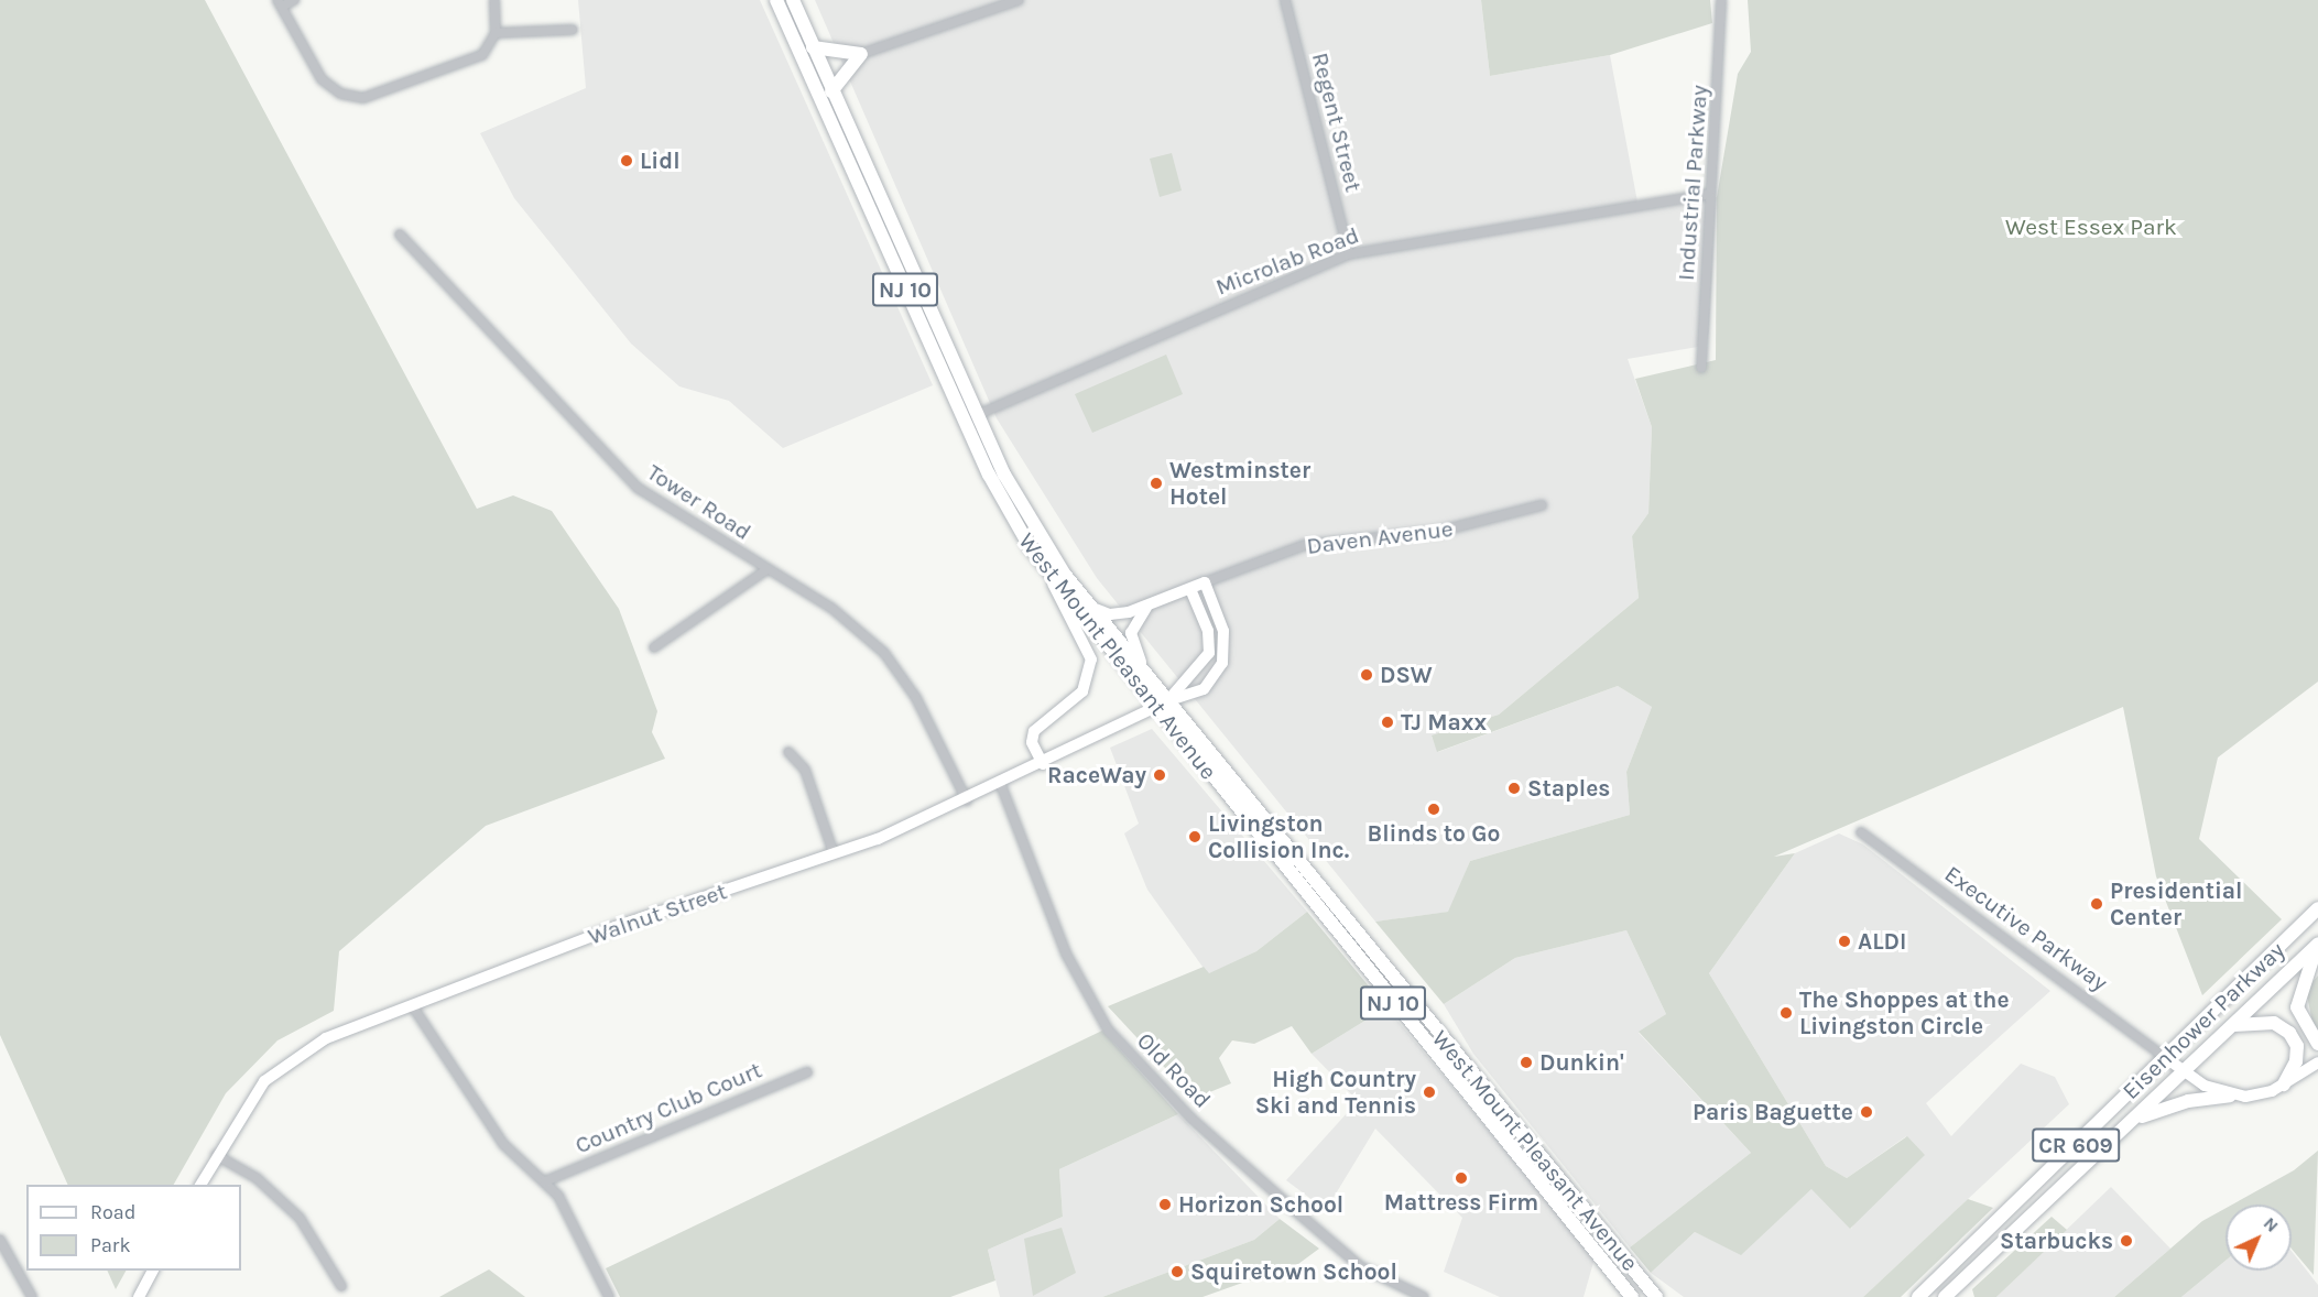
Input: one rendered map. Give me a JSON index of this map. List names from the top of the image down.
{
  "streets": {
    "main road": [
      "NJ 10",
      "West Mount Pleasant Avenue",
      "Eisenhower Parkway",
      "CR 609"
    ],
    "street": [
      "Regent Street",
      "Industrial Parkway",
      "Microlab Road",
      "Tower Road",
      "Daven Avenue",
      "Walnut Street",
      "Executive Parkway",
      "Old Road",
      "Country Club Court"
    ]
  },
  "crossings": [
    ["Regent Street", "Microlab Road"],
    ["Industrial Parkway", "Microlab Road"],
    ["Microlab Road", "West Mount Pleasant Avenue"],
    ["Tower Road", "Walnut Street"],
    ["Daven Avenue", "West Mount Pleasant Avenue"],
    ["Daven Avenue", "Walnut Street"],
    ["West Mount Pleasant Avenue", "Walnut Street"],
    ["Walnut Street", "Old Road"],
    ["Executive Parkway", "Eisenhower Parkway"]
  ],
  "parks": ["West Essex Park"],
  "places": [
    "Lidl",
    "Westminster Hotel",
    "DSW",
    "TJ Maxx",
    "RaceWay",
    "Staples",
    "Blinds to Go",
    "Livingston Collision Inc.",
    "Presidential Center",
    "ALDI",
    "The Shoppes at the Livingston Circle",
    "Dunkin'",
    "High Country Ski and Tennis",
    "Paris Baguette",
    "Mattress Firm",
    "Horizon School",
    "Starbucks",
    "Squiretown School"
  ],
  "legend": ["Road", "Park"],
  "north": "top right"
}
